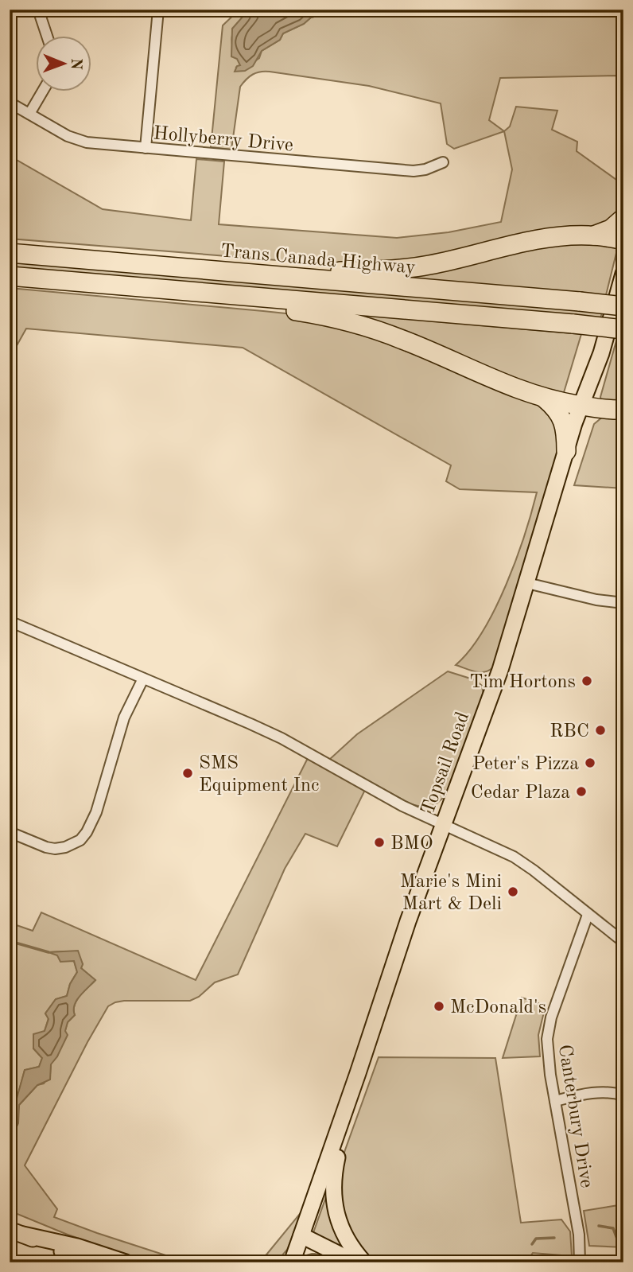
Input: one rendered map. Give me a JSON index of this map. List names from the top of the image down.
{
  "streets": {
    "highway": ["Trans Canada Highway"],
    "main road": ["Topsail Road"],
    "street": ["Hollyberry Drive", "Canterbury Drive"]
  },
  "places": [
    "Tim Hortons",
    "RBC",
    "Peter's Pizza",
    "SMS Equipment Inc",
    "Cedar Plaza",
    "BMO",
    "Marie's Mini Mart & Deli",
    "McDonald's"
  ],
  "north": "right"
}
